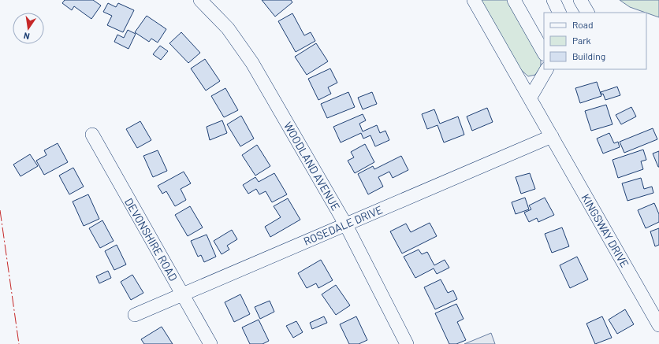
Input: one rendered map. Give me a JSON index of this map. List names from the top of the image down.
{
  "streets": {
    "street": [
      "WOODLAND AVENUE",
      "ROSEDALE DRIVE",
      "KINGSWAY DRIVE",
      "DEVONSHIRE ROAD"
    ]
  },
  "crossings": [
    ["WOODLAND AVENUE", "ROSEDALE DRIVE"],
    ["ROSEDALE DRIVE", "KINGSWAY DRIVE"],
    ["ROSEDALE DRIVE", "DEVONSHIRE ROAD"]
  ],
  "legend": ["Road", "Park", "Building"],
  "north": "bottom"
}
